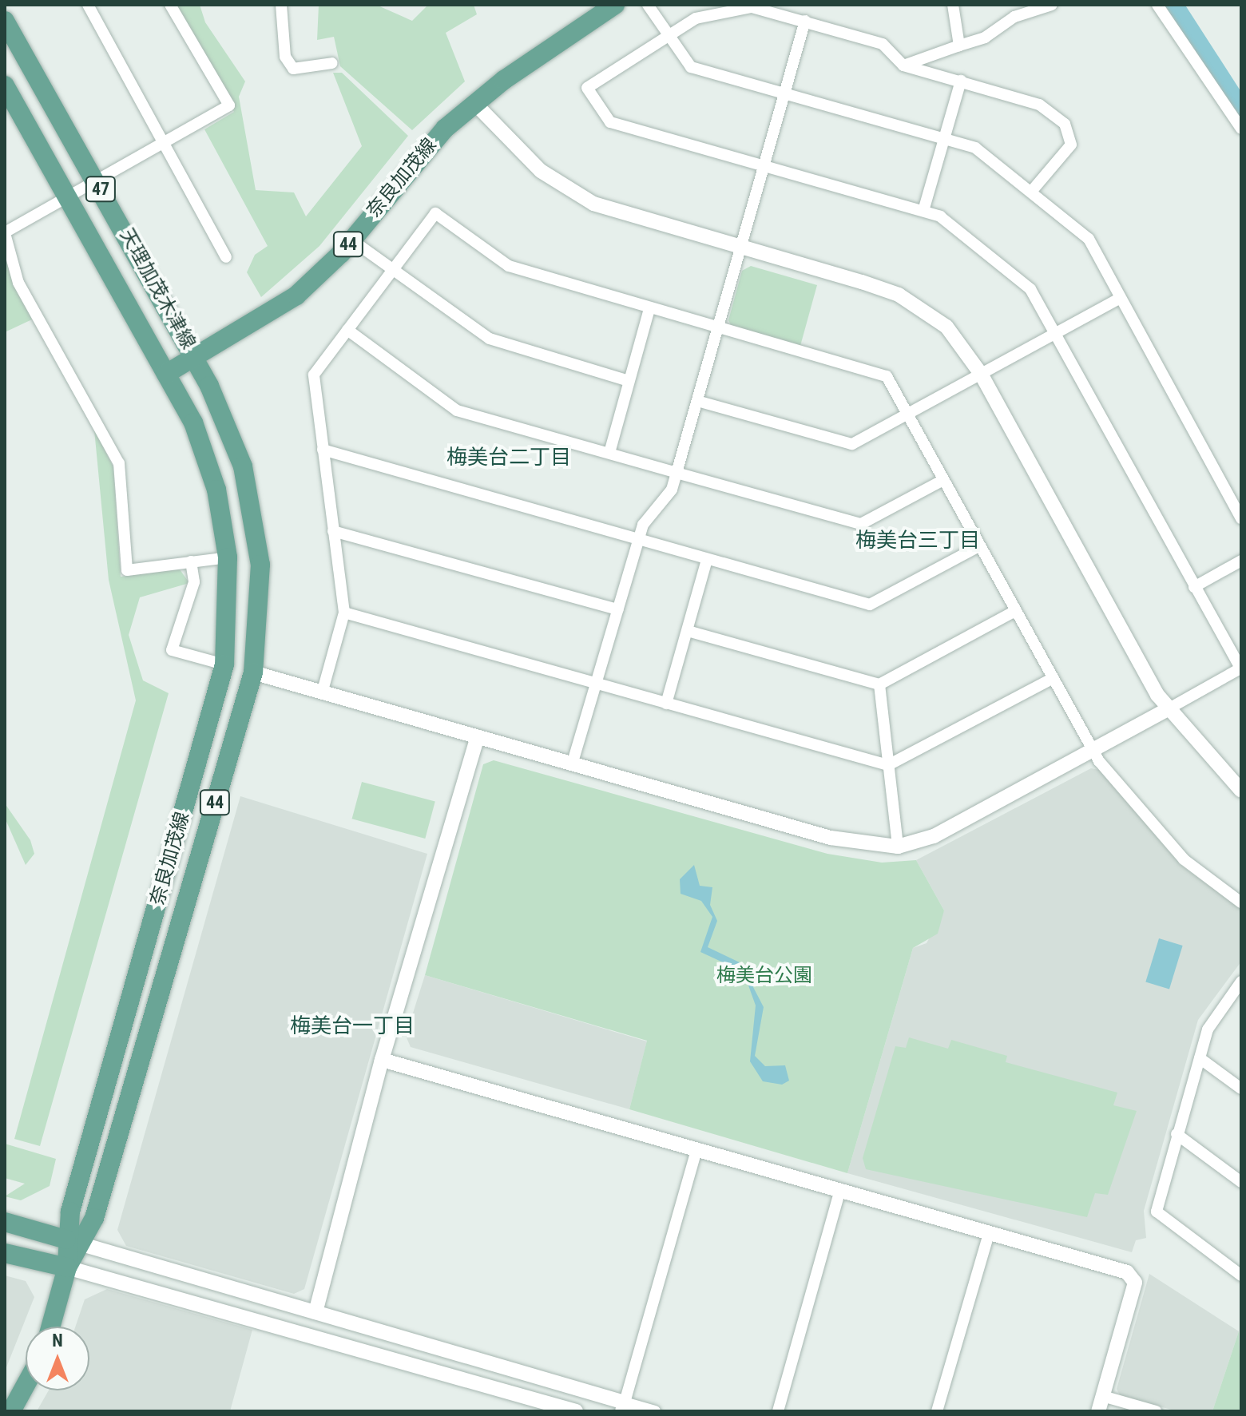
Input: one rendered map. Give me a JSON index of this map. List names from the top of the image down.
{
  "streets": {
    "main road": [
      "奈良加茂線",
      "47",
      "44",
      "天理加茂木津線"
    ]
  },
  "crossings": [
    ["奈良加茂線", "天理加茂木津線"]
  ],
  "districts": ["梅美台二丁目", "梅美台三丁目", "梅美台一丁目"],
  "parks": ["梅美台公園"],
  "north": "top"
}
